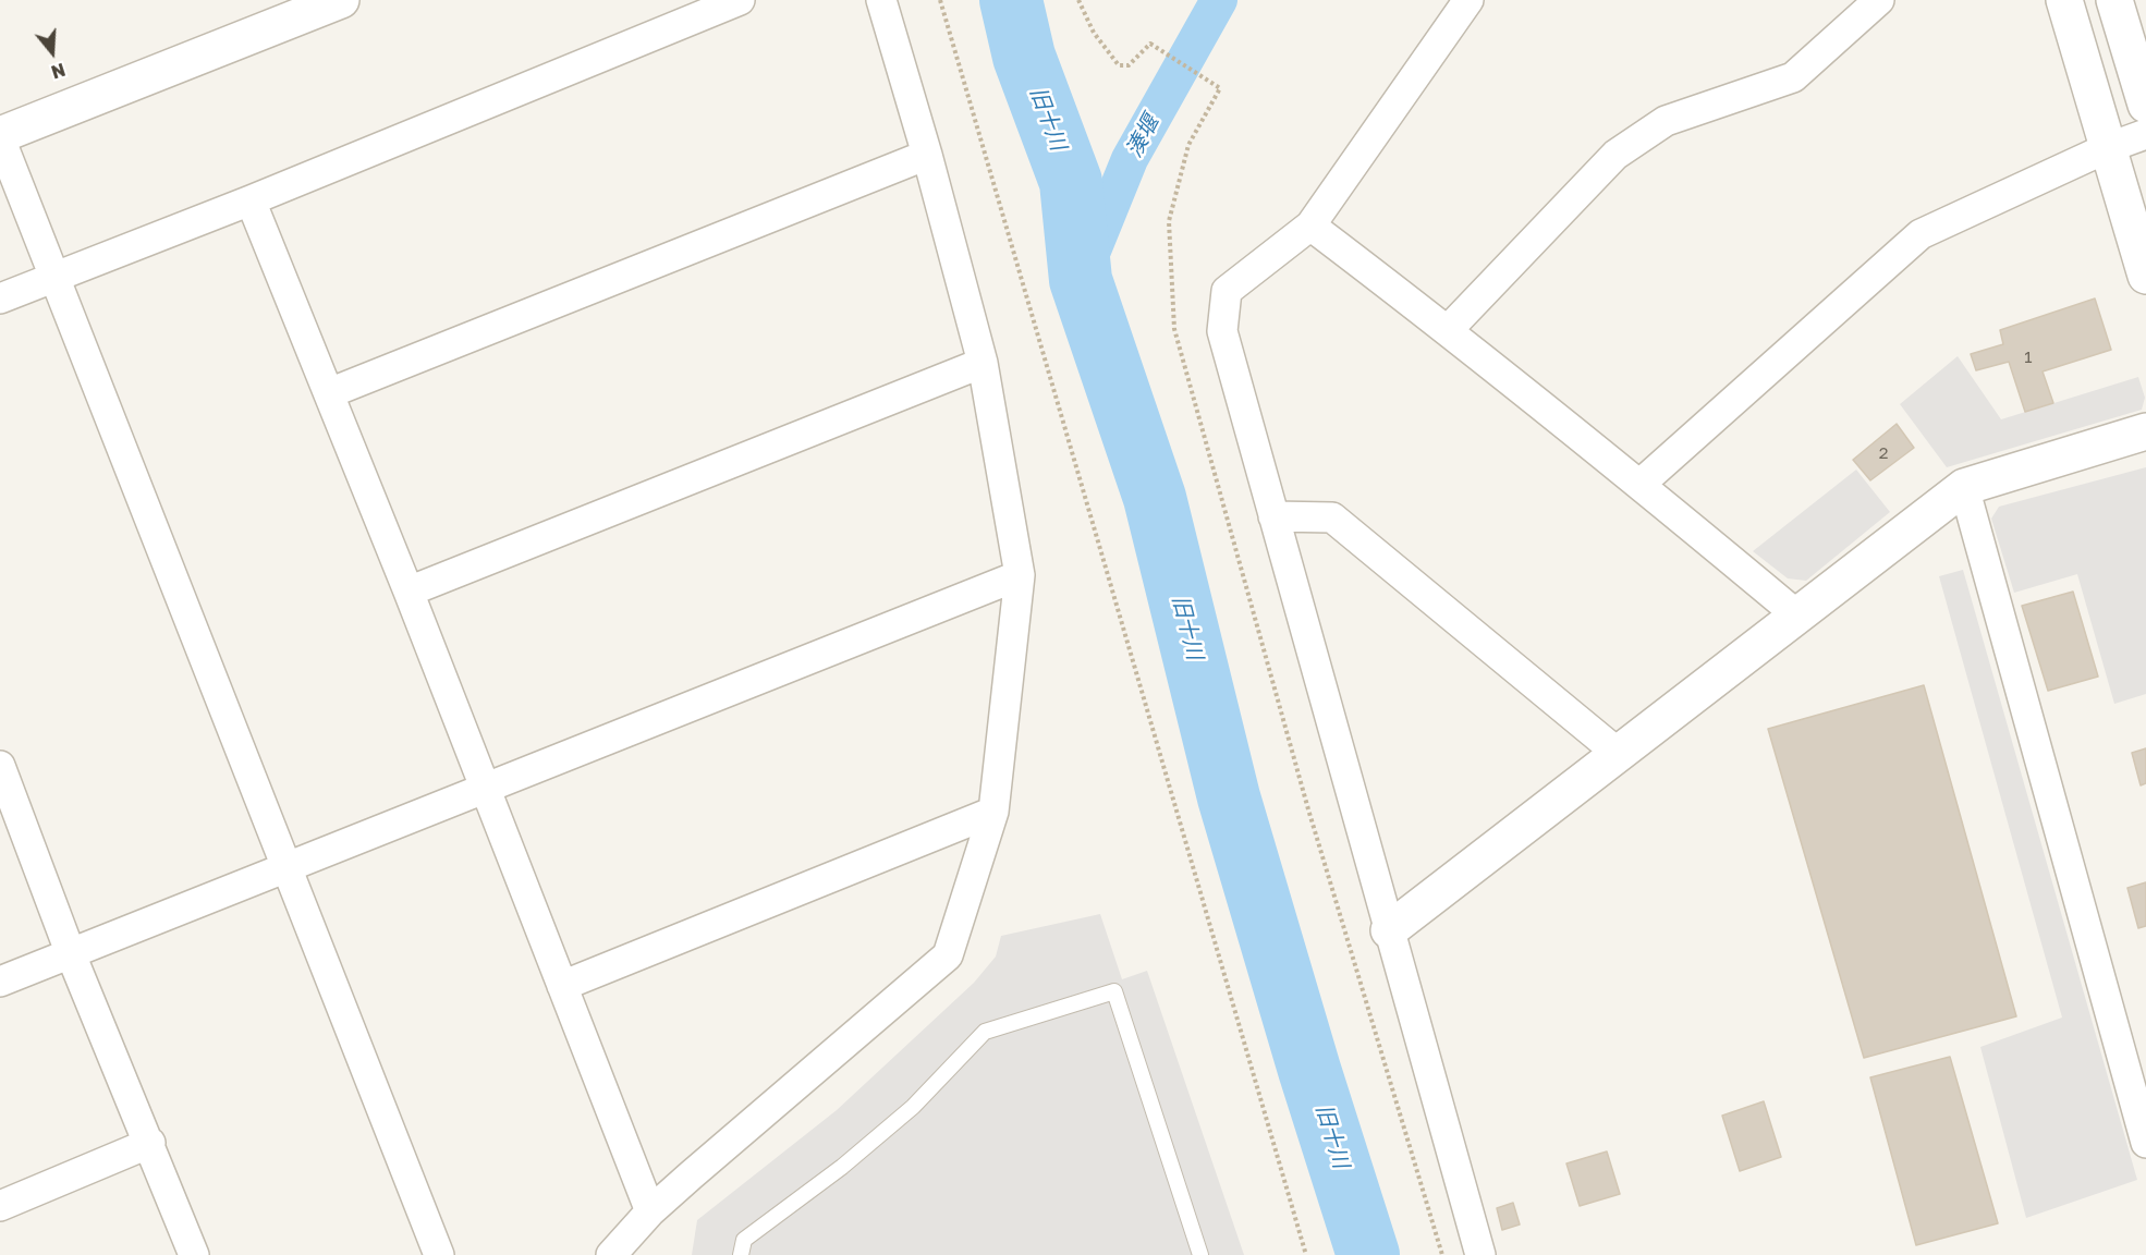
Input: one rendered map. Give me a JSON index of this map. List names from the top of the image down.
{
  "water": ["旧十川", "湊堰"],
  "house_numbers": ["1", "2"],
  "north": "bottom"
}
